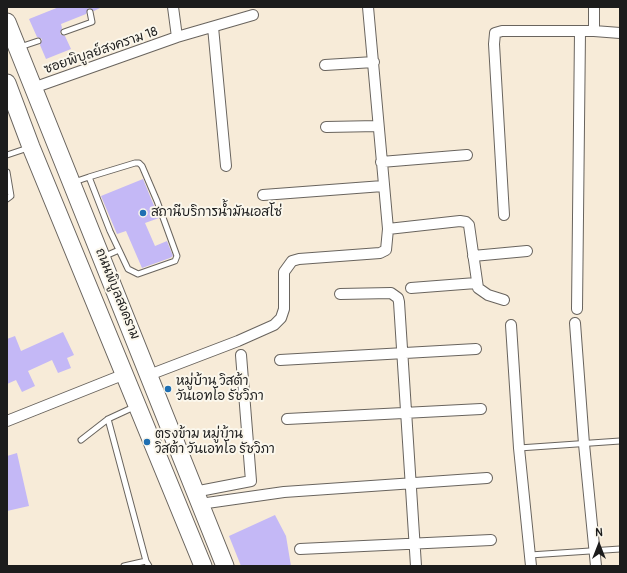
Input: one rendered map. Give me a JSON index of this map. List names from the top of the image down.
{
  "streets": {
    "main road": ["ถนนพิบูลสงคราม"],
    "street": ["ซอยพิบูลย์สงคราม 18"]
  },
  "crossings": [
    ["ซอยพิบูลย์สงคราม 18", "ถนนพิบูลสงคราม"]
  ],
  "places": ["สถานีบริการน้ำมันเอสโซ่", "หมู่บ้าน วิสต้า วันเอทโอ รัชวิภา", "ตรงข้าม หมู่บ้าน วิสต้า วันเอทโอ รัชวิภา"],
  "north": "top"
}
